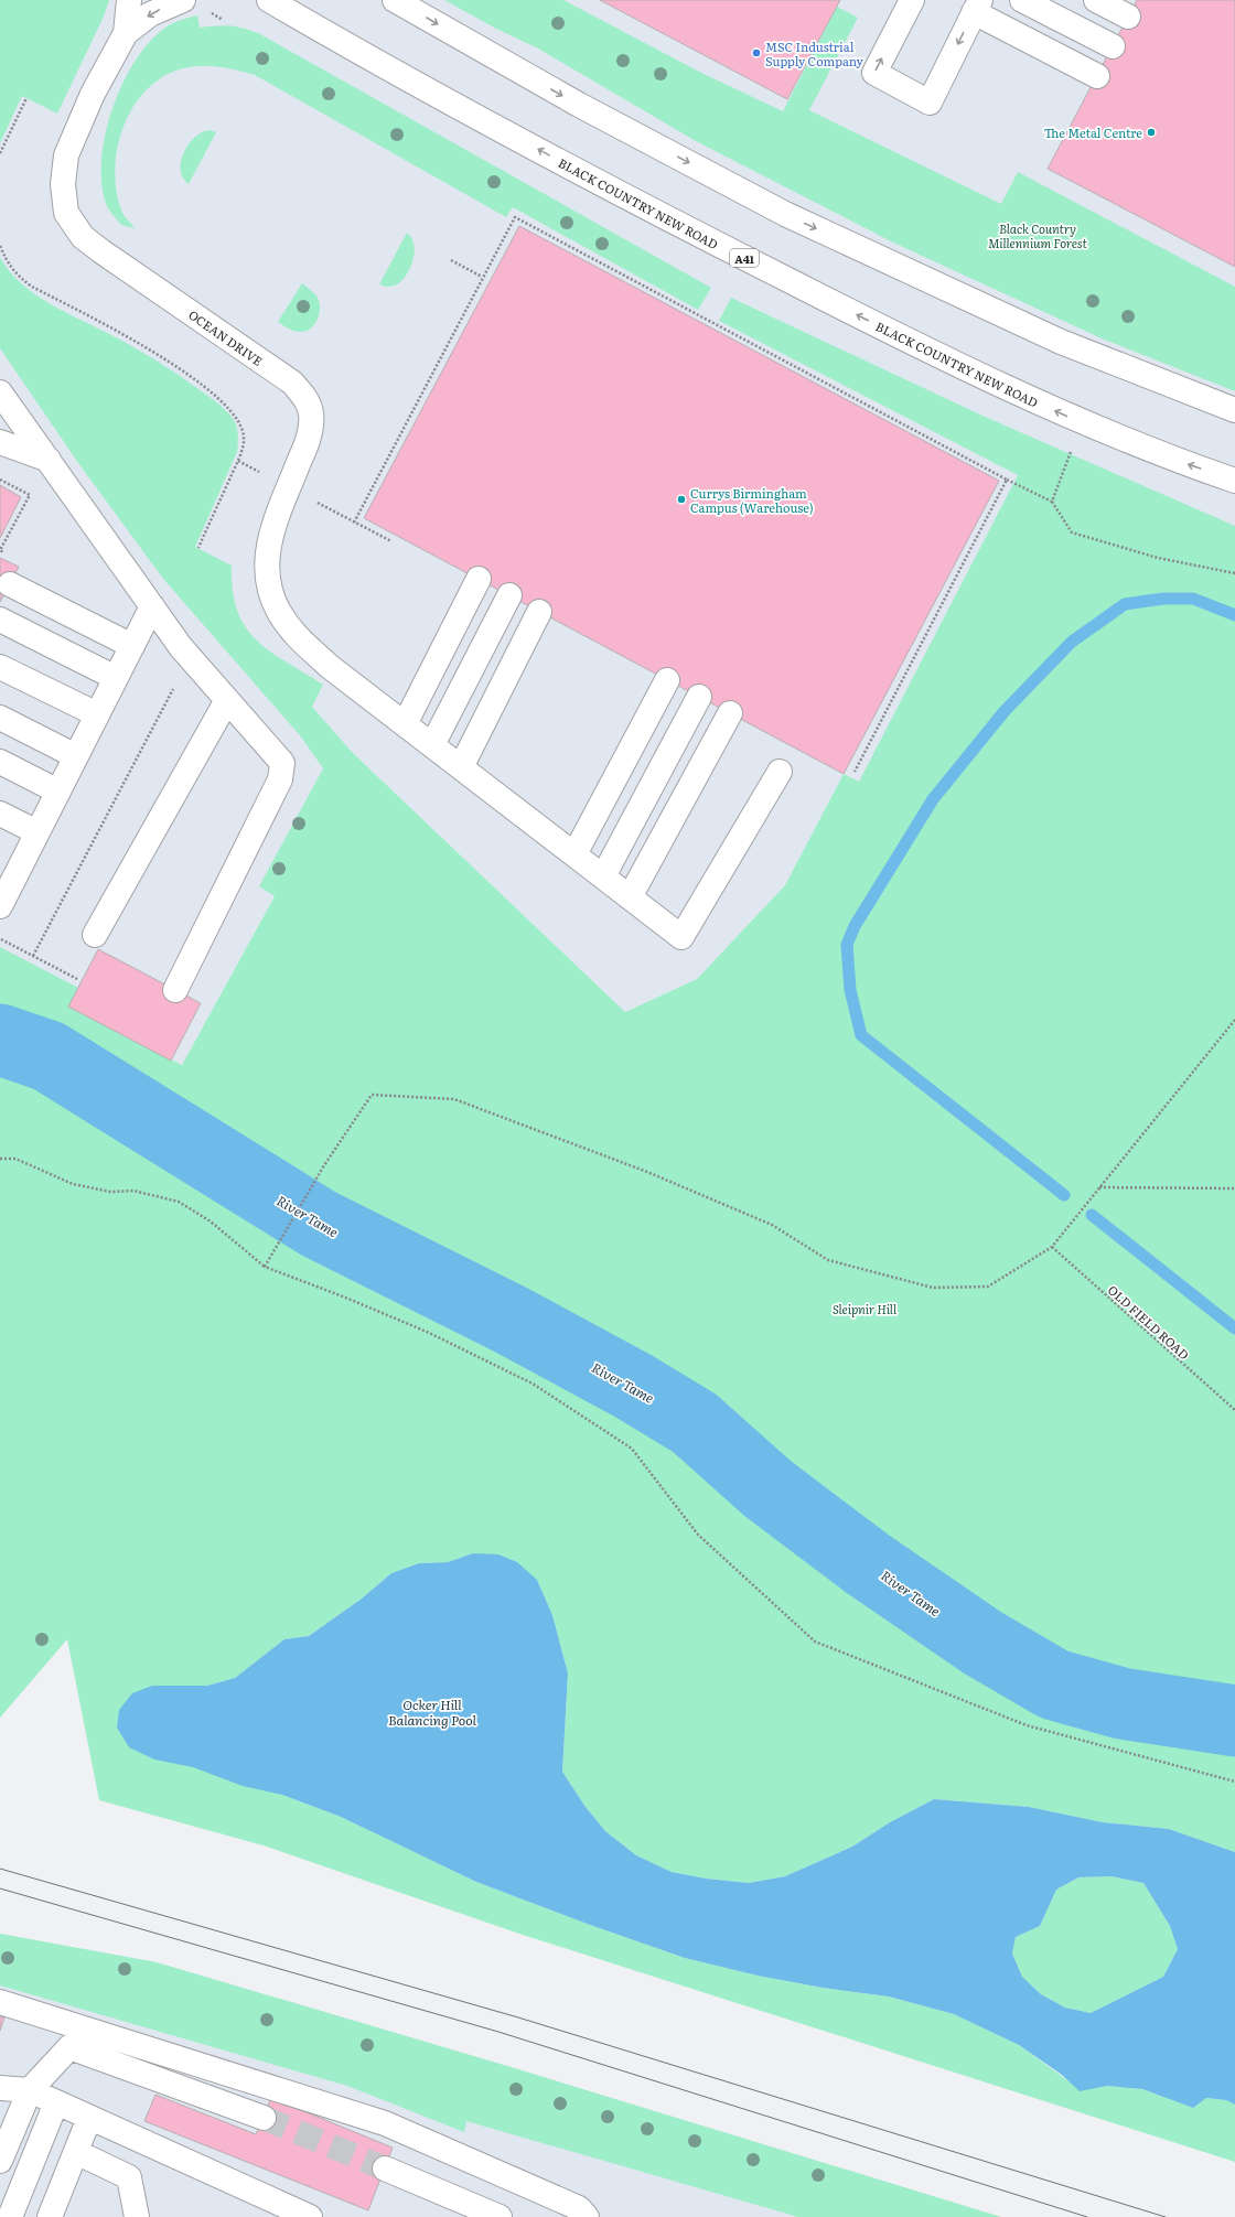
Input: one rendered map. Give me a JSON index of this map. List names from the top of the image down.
{
  "streets": {
    "main road": ["BLACK COUNTRY NEW ROAD", "A41", "OCEAN DRIVE"],
    "path": ["OLD FIELD ROAD"]
  },
  "water": ["River Tame", "Ocker Hill Balancing Pool"],
  "parks": ["Black Country Millennium Forest", "Sleipnir Hill"],
  "places": ["MSC Industrial Supply Company", "The Metal Centre", "Currys Birmingham Campus (Warehouse)"]
}
